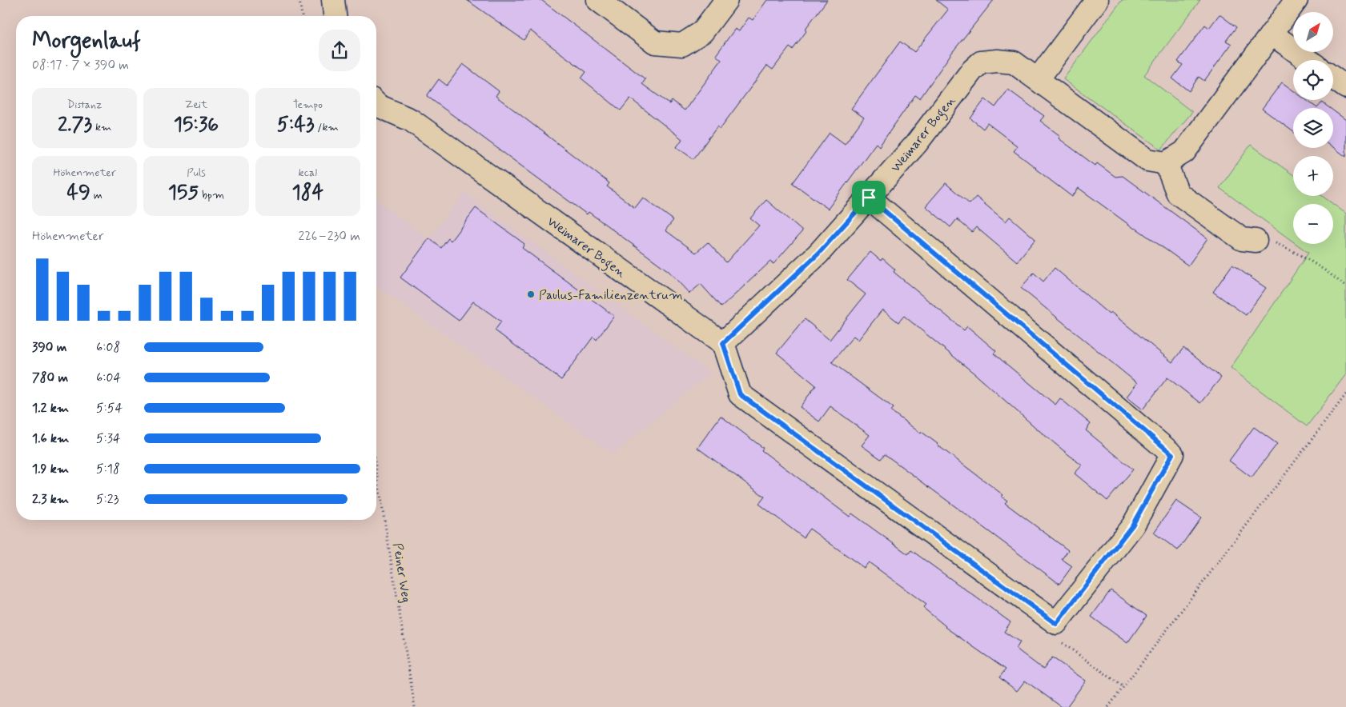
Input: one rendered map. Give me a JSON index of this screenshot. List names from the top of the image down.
{
  "streets": {
    "street": ["Weimarer Bogen"],
    "path": ["Peiner Weg"]
  },
  "places": ["Paulus-Familienzentrum"],
  "north": "top right",
  "page": {
    "map_buttons": ["+", "−"],
    "heading": ["Morgenlauf", "08:17 · 7 × 390 m"],
    "stats": [
      ["Distanz", "2.73 km"],
      ["Zeit", "15:36"],
      ["Tempo", "5:43 /km"],
      ["Höhenmeter", "49 m"],
      ["Puls", "155 bpm"],
      ["kcal", "184"]
    ],
    "chart": ["Höhenmeter", "226–230 m"],
    "list": [
      {
        "name": "390 m",
        "note": "6:08"
      },
      {
        "name": "780 m",
        "note": "6:04"
      },
      {
        "name": "1.2 km",
        "note": "5:54"
      },
      {
        "name": "1.6 km",
        "note": "5:34"
      },
      {
        "name": "1.9 km",
        "note": "5:18"
      },
      {
        "name": "2.3 km",
        "note": "5:23"
      }
    ]
  }
}
